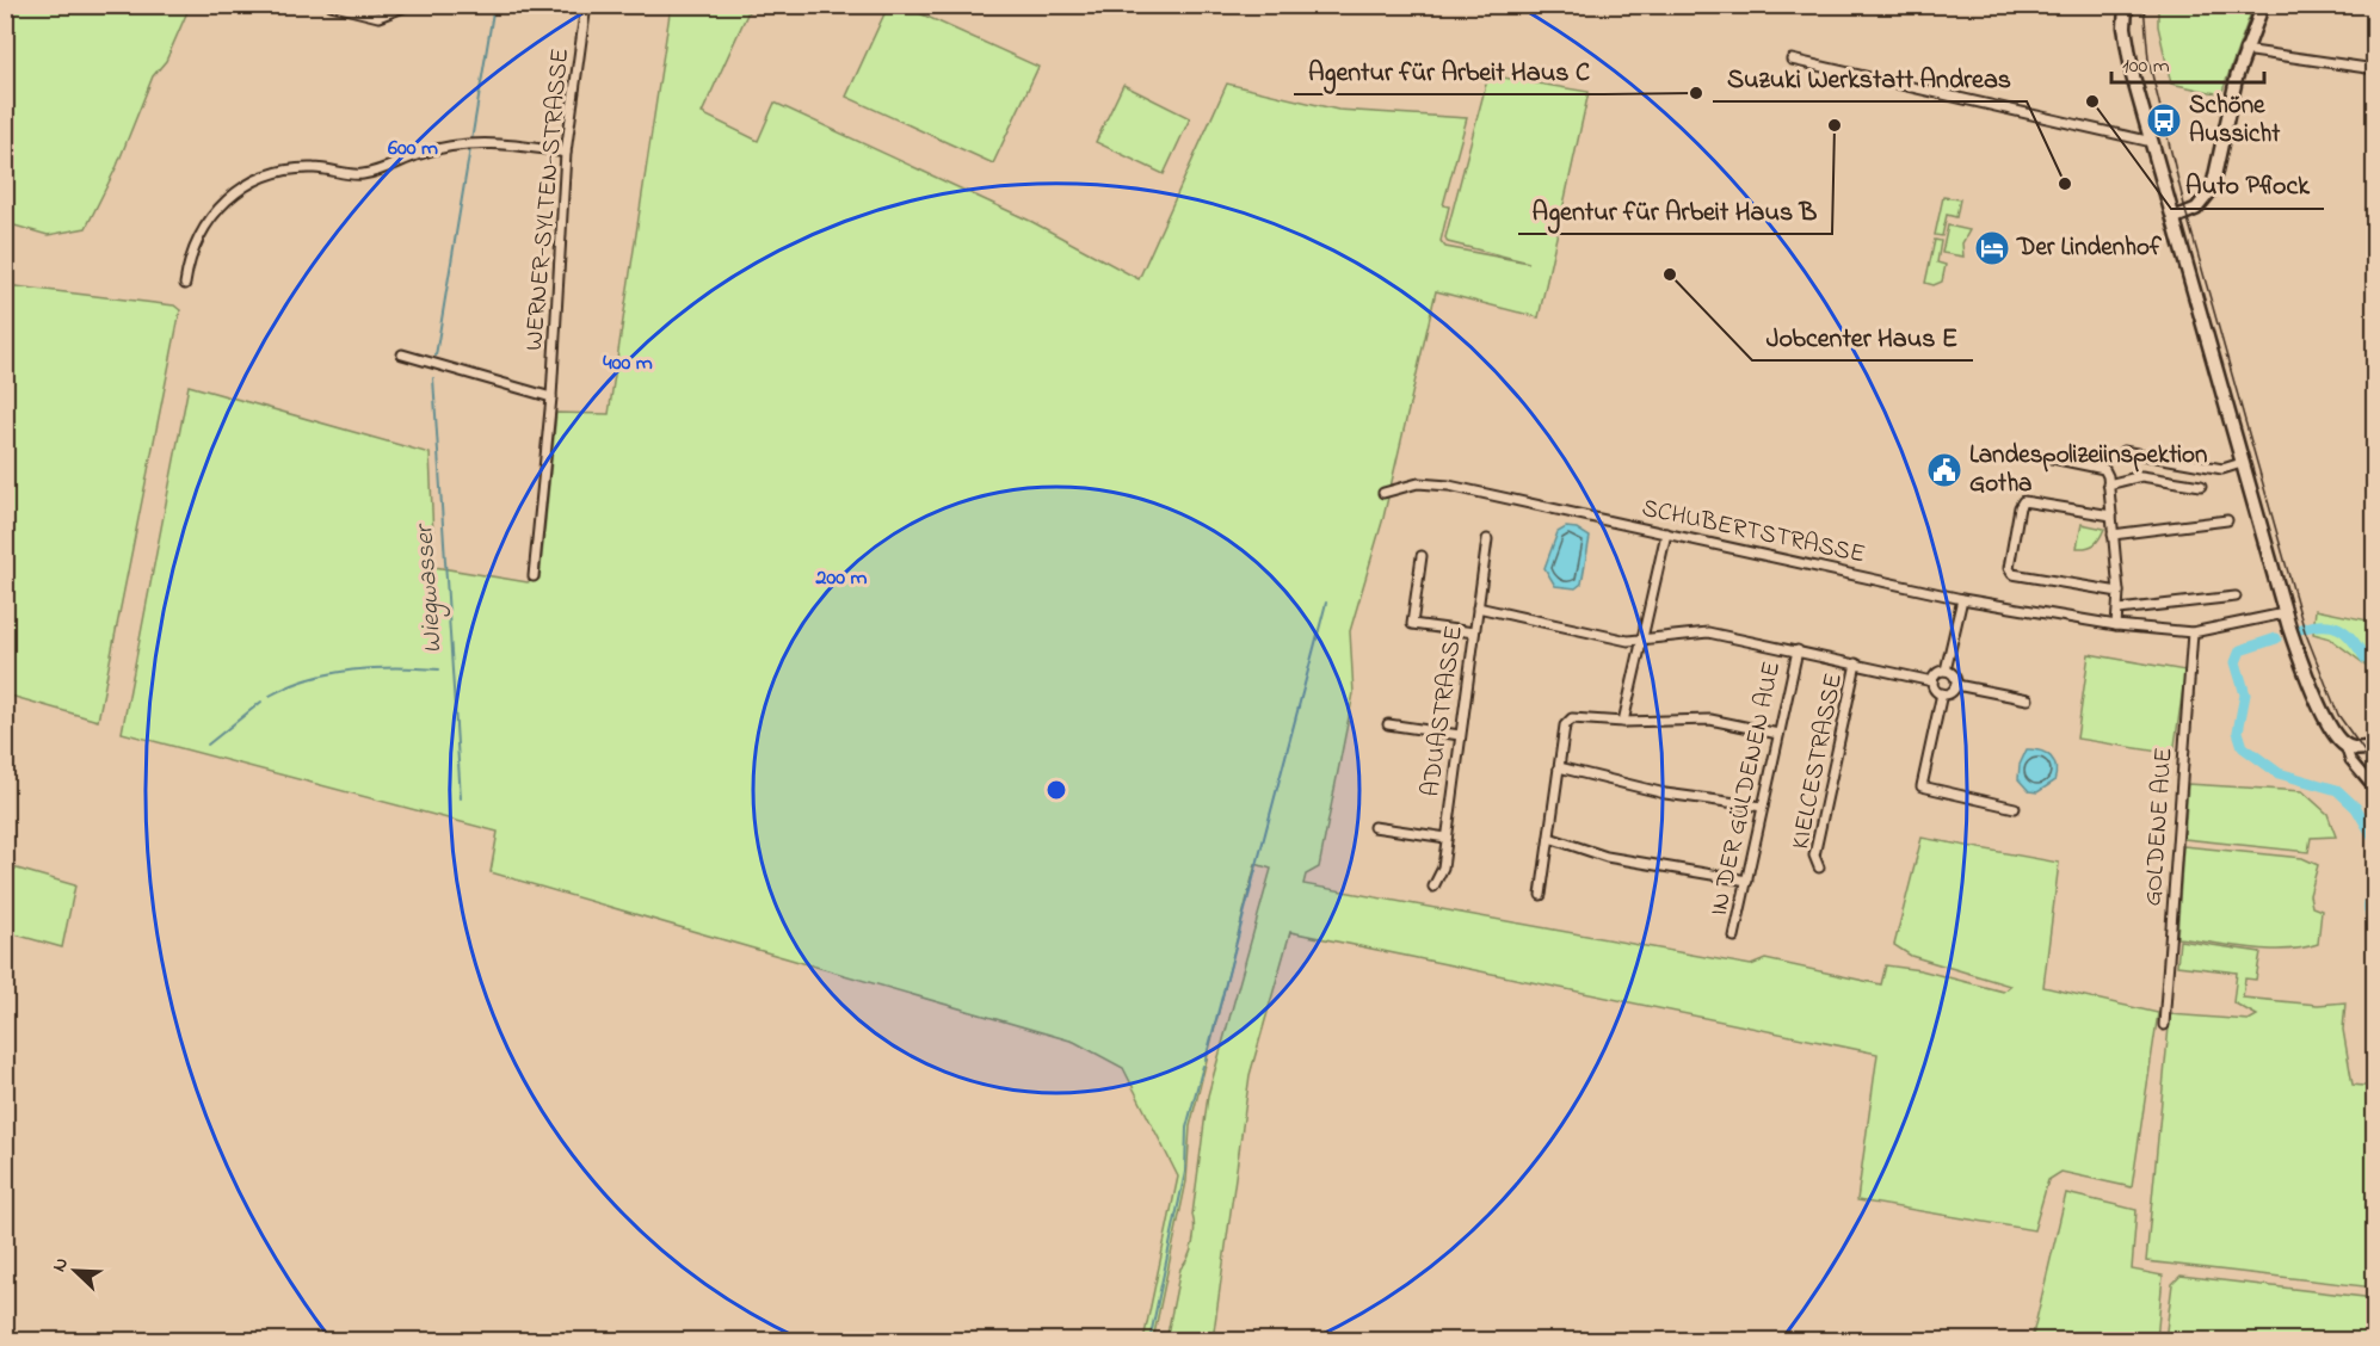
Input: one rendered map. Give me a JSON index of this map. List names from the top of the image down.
{
  "streets": {
    "street": [
      "WERNER-SYLTEN-STRASSE",
      "SCHUBERTSTRASSE",
      "ADUASTRASSE",
      "KIELCESTRASSE",
      "IN DER GÜLDENEN AUE",
      "GOLDENE AUE"
    ]
  },
  "crossings": [
    ["SCHUBERTSTRASSE", "GOLDENE AUE"]
  ],
  "water": ["Wiegwasser"],
  "places": {
    "other": [
      "Agentur für Arbeit Haus C",
      "Auto Pflock",
      "Agentur für Arbeit Haus B",
      "Suzuki Werkstatt Andreas",
      "Jobcenter Haus E"
    ],
    "bus stop": ["Schöne Aussicht"],
    "hotel": ["Der Lindenhof"],
    "public building": ["Landespolizeiinspektion Gotha"]
  },
  "scale_bar": "100 m",
  "north": "top left",
  "rings": ["600 m", "400 m", "200 m"]
}
